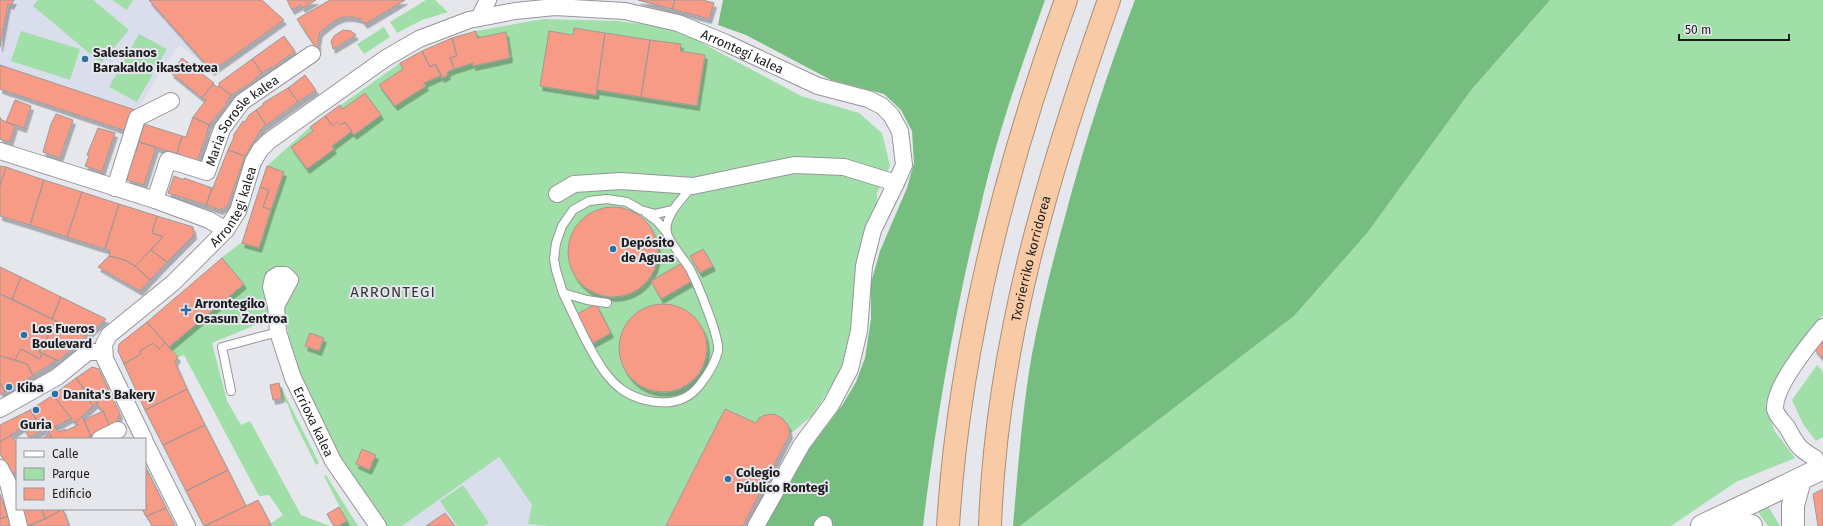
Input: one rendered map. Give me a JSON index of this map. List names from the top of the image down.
{
  "streets": {
    "highway": ["Txorierriko korridorea"],
    "street": ["Arrontegi kalea", "Maria Sorosle kalea", "Errioxa kalea"]
  },
  "districts": ["ARRONTEGI"],
  "places": {
    "other": [
      "Salesianos Barakaldo ikastetxea",
      "Depósito de Aguas",
      "Los Fueros Boulevard",
      "Kiba",
      "Danita's Bakery",
      "Guria",
      "Colegio Público Rontegi"
    ],
    "health": ["Arrontegiko Osasun Zentroa"]
  },
  "legend": ["Calle", "Parque", "Edificio"],
  "scale_bar": "50 m"
}
